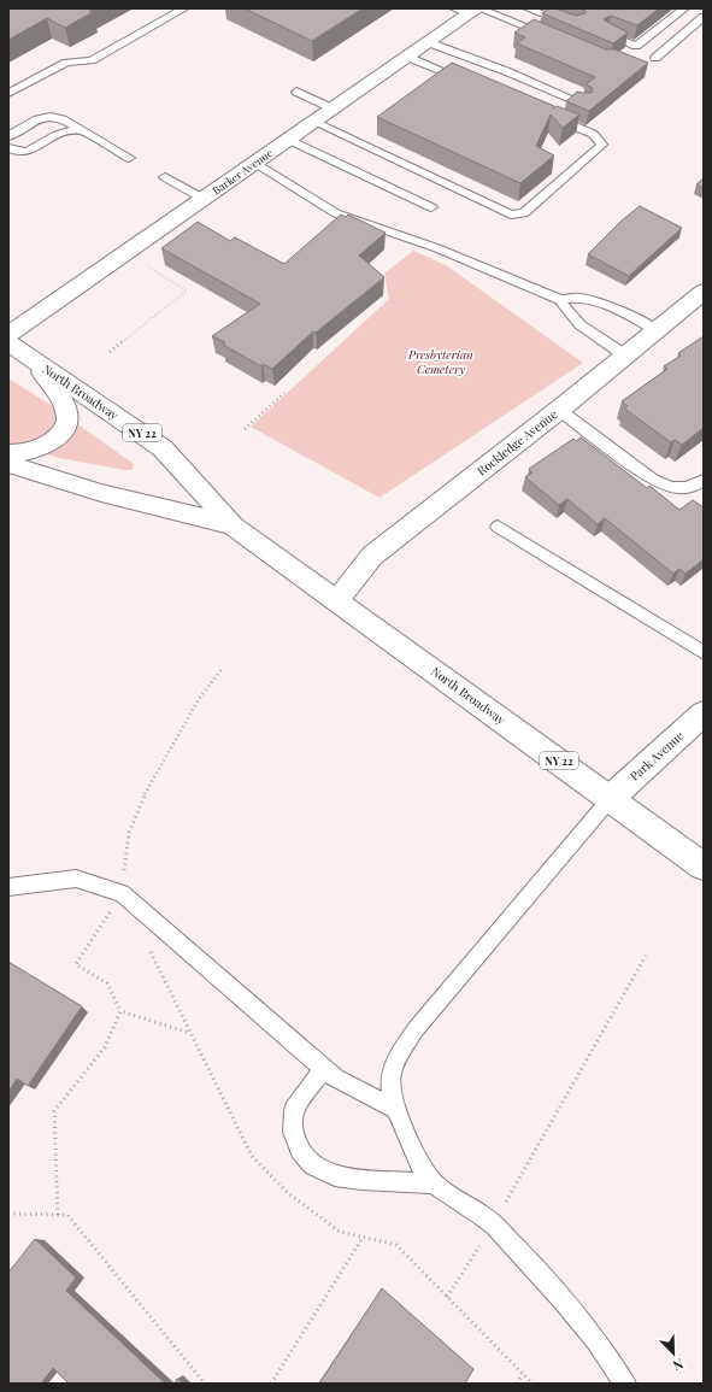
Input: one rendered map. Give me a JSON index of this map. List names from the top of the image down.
{
  "streets": {
    "street": [
      "Barker Avenue",
      "North Broadway",
      "NY 22",
      "Rockledge Avenue",
      "Park Avenue"
    ]
  },
  "crossings": [
    ["North Broadway", "Rockledge Avenue"],
    ["North Broadway", "Park Avenue"]
  ],
  "parks": ["Presbyterian Cemetery"],
  "north": "bottom right"
}
